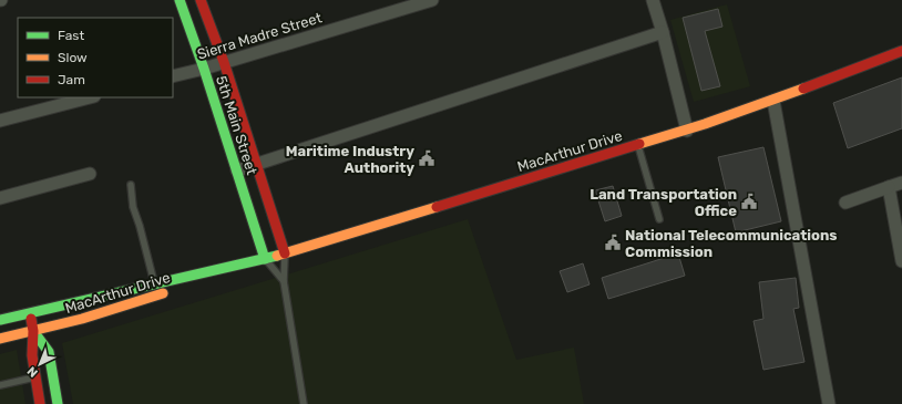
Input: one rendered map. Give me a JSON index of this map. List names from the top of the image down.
{
  "streets": {
    "main road": ["5th Main Street", "MacArthur Drive"],
    "street": ["Sierra Madre Street"]
  },
  "crossings": [
    ["Sierra Madre Street", "5th Main Street"],
    ["5th Main Street", "MacArthur Drive"]
  ],
  "places": {
    "public building": ["Maritime Industry Authority", "Land Transportation Office", "National Telecommunications Commission"]
  },
  "legend": ["Fast", "Slow", "Jam"],
  "north": "bottom left"
}
